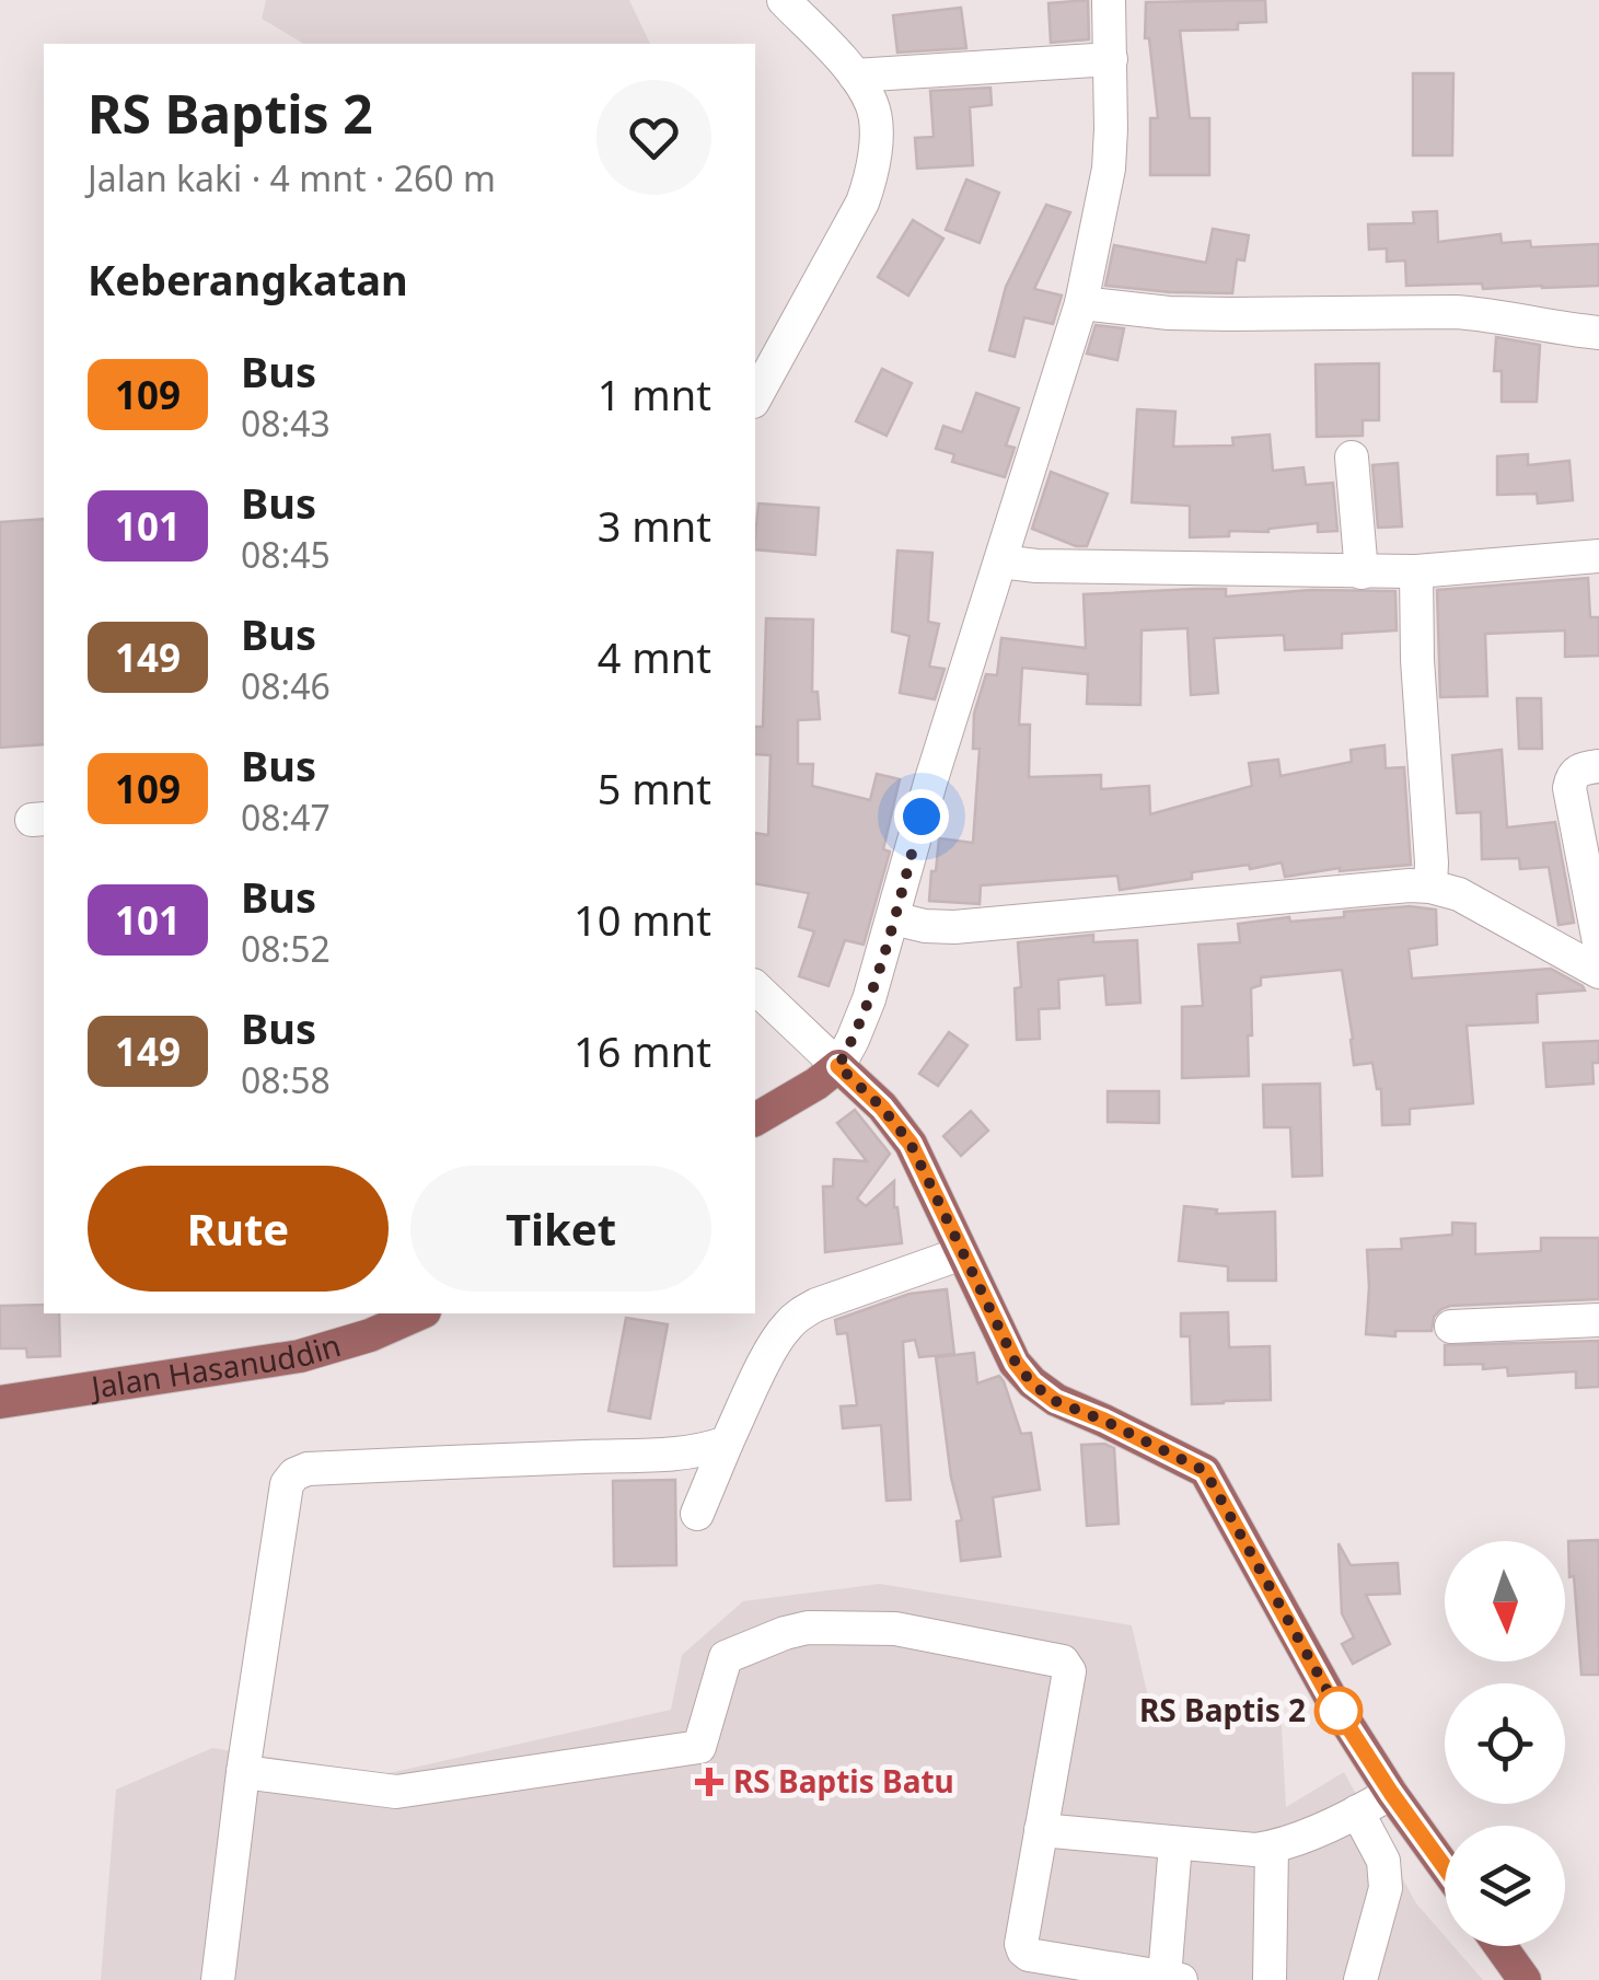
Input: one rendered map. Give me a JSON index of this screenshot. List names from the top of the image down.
{
  "streets": {
    "main road": ["Jalan Hasanuddin"]
  },
  "places": {
    "other": ["RS Baptis 2"],
    "health": ["RS Baptis Batu"]
  },
  "lines": ["bus line 109"],
  "north": "bottom",
  "page": {
    "heading": [
      ["RS Baptis 2", "Jalan kaki · 4 mnt · 260 m"],
      "Keberangkatan"
    ],
    "list": [
      {
        "mark": "109",
        "name": "Bus",
        "note": "08:43",
        "value": "1 mnt"
      },
      {
        "mark": "101",
        "name": "Bus",
        "note": "08:45",
        "value": "3 mnt"
      },
      {
        "mark": "149",
        "name": "Bus",
        "note": "08:46",
        "value": "4 mnt"
      },
      {
        "mark": "109",
        "name": "Bus",
        "note": "08:47",
        "value": "5 mnt"
      },
      {
        "mark": "101",
        "name": "Bus",
        "note": "08:52",
        "value": "10 mnt"
      },
      {
        "mark": "149",
        "name": "Bus",
        "note": "08:58",
        "value": "16 mnt"
      }
    ],
    "buttons": ["Rute", "Tiket"]
  }
}
